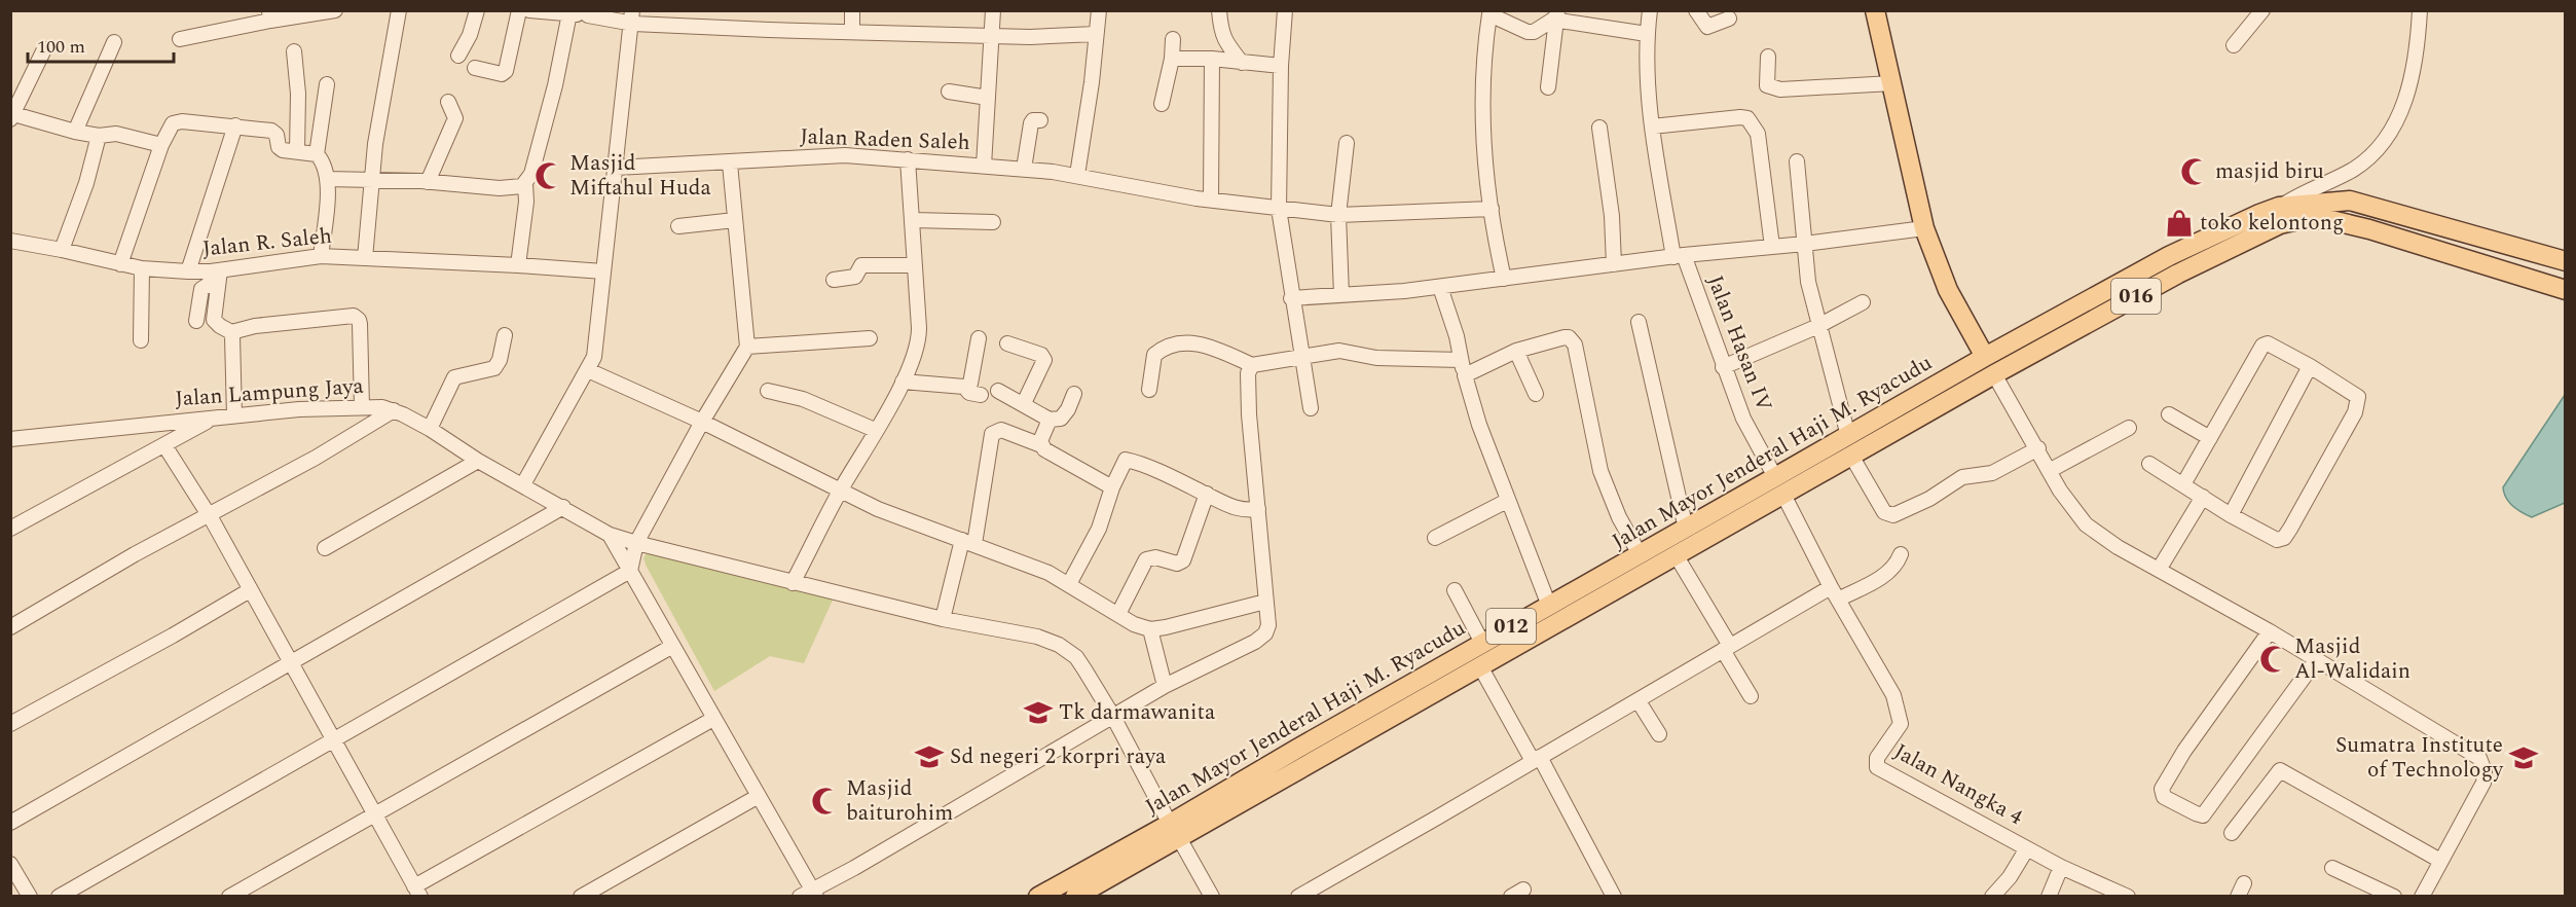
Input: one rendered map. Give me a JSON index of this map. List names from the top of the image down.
{
  "streets": {
    "main road": ["016", "Jalan Mayor Jenderal Haji M. Ryacudu", "012"],
    "street": [
      "Jalan Raden Saleh",
      "Jalan R. Saleh",
      "Jalan Hasan IV",
      "Jalan Lampung Jaya",
      "Jalan Nangka 4"
    ]
  },
  "crossings": [
    ["Jalan Hasan IV", "Jalan Mayor Jenderal Haji M. Ryacudu"],
    ["Jalan Hasan IV", "Jalan Nangka 4"],
    ["Jalan Lampung Jaya", "Jalan Mayor Jenderal Haji M. Ryacudu"],
    ["Jalan Mayor Jenderal Haji M. Ryacudu", "Jalan Nangka 4"]
  ],
  "places": {
    "mosque": [
      "masjid biru",
      "Masjid Miftahul Huda",
      "Masjid Al-Walidain",
      "Masjid baiturohim"
    ],
    "shop": ["toko kelontong"],
    "school or university": ["Tk darmawanita", "Sd negeri 2 korpri raya", "Sumatra Institute of Technology"]
  },
  "scale_bar": "100 m"
}
